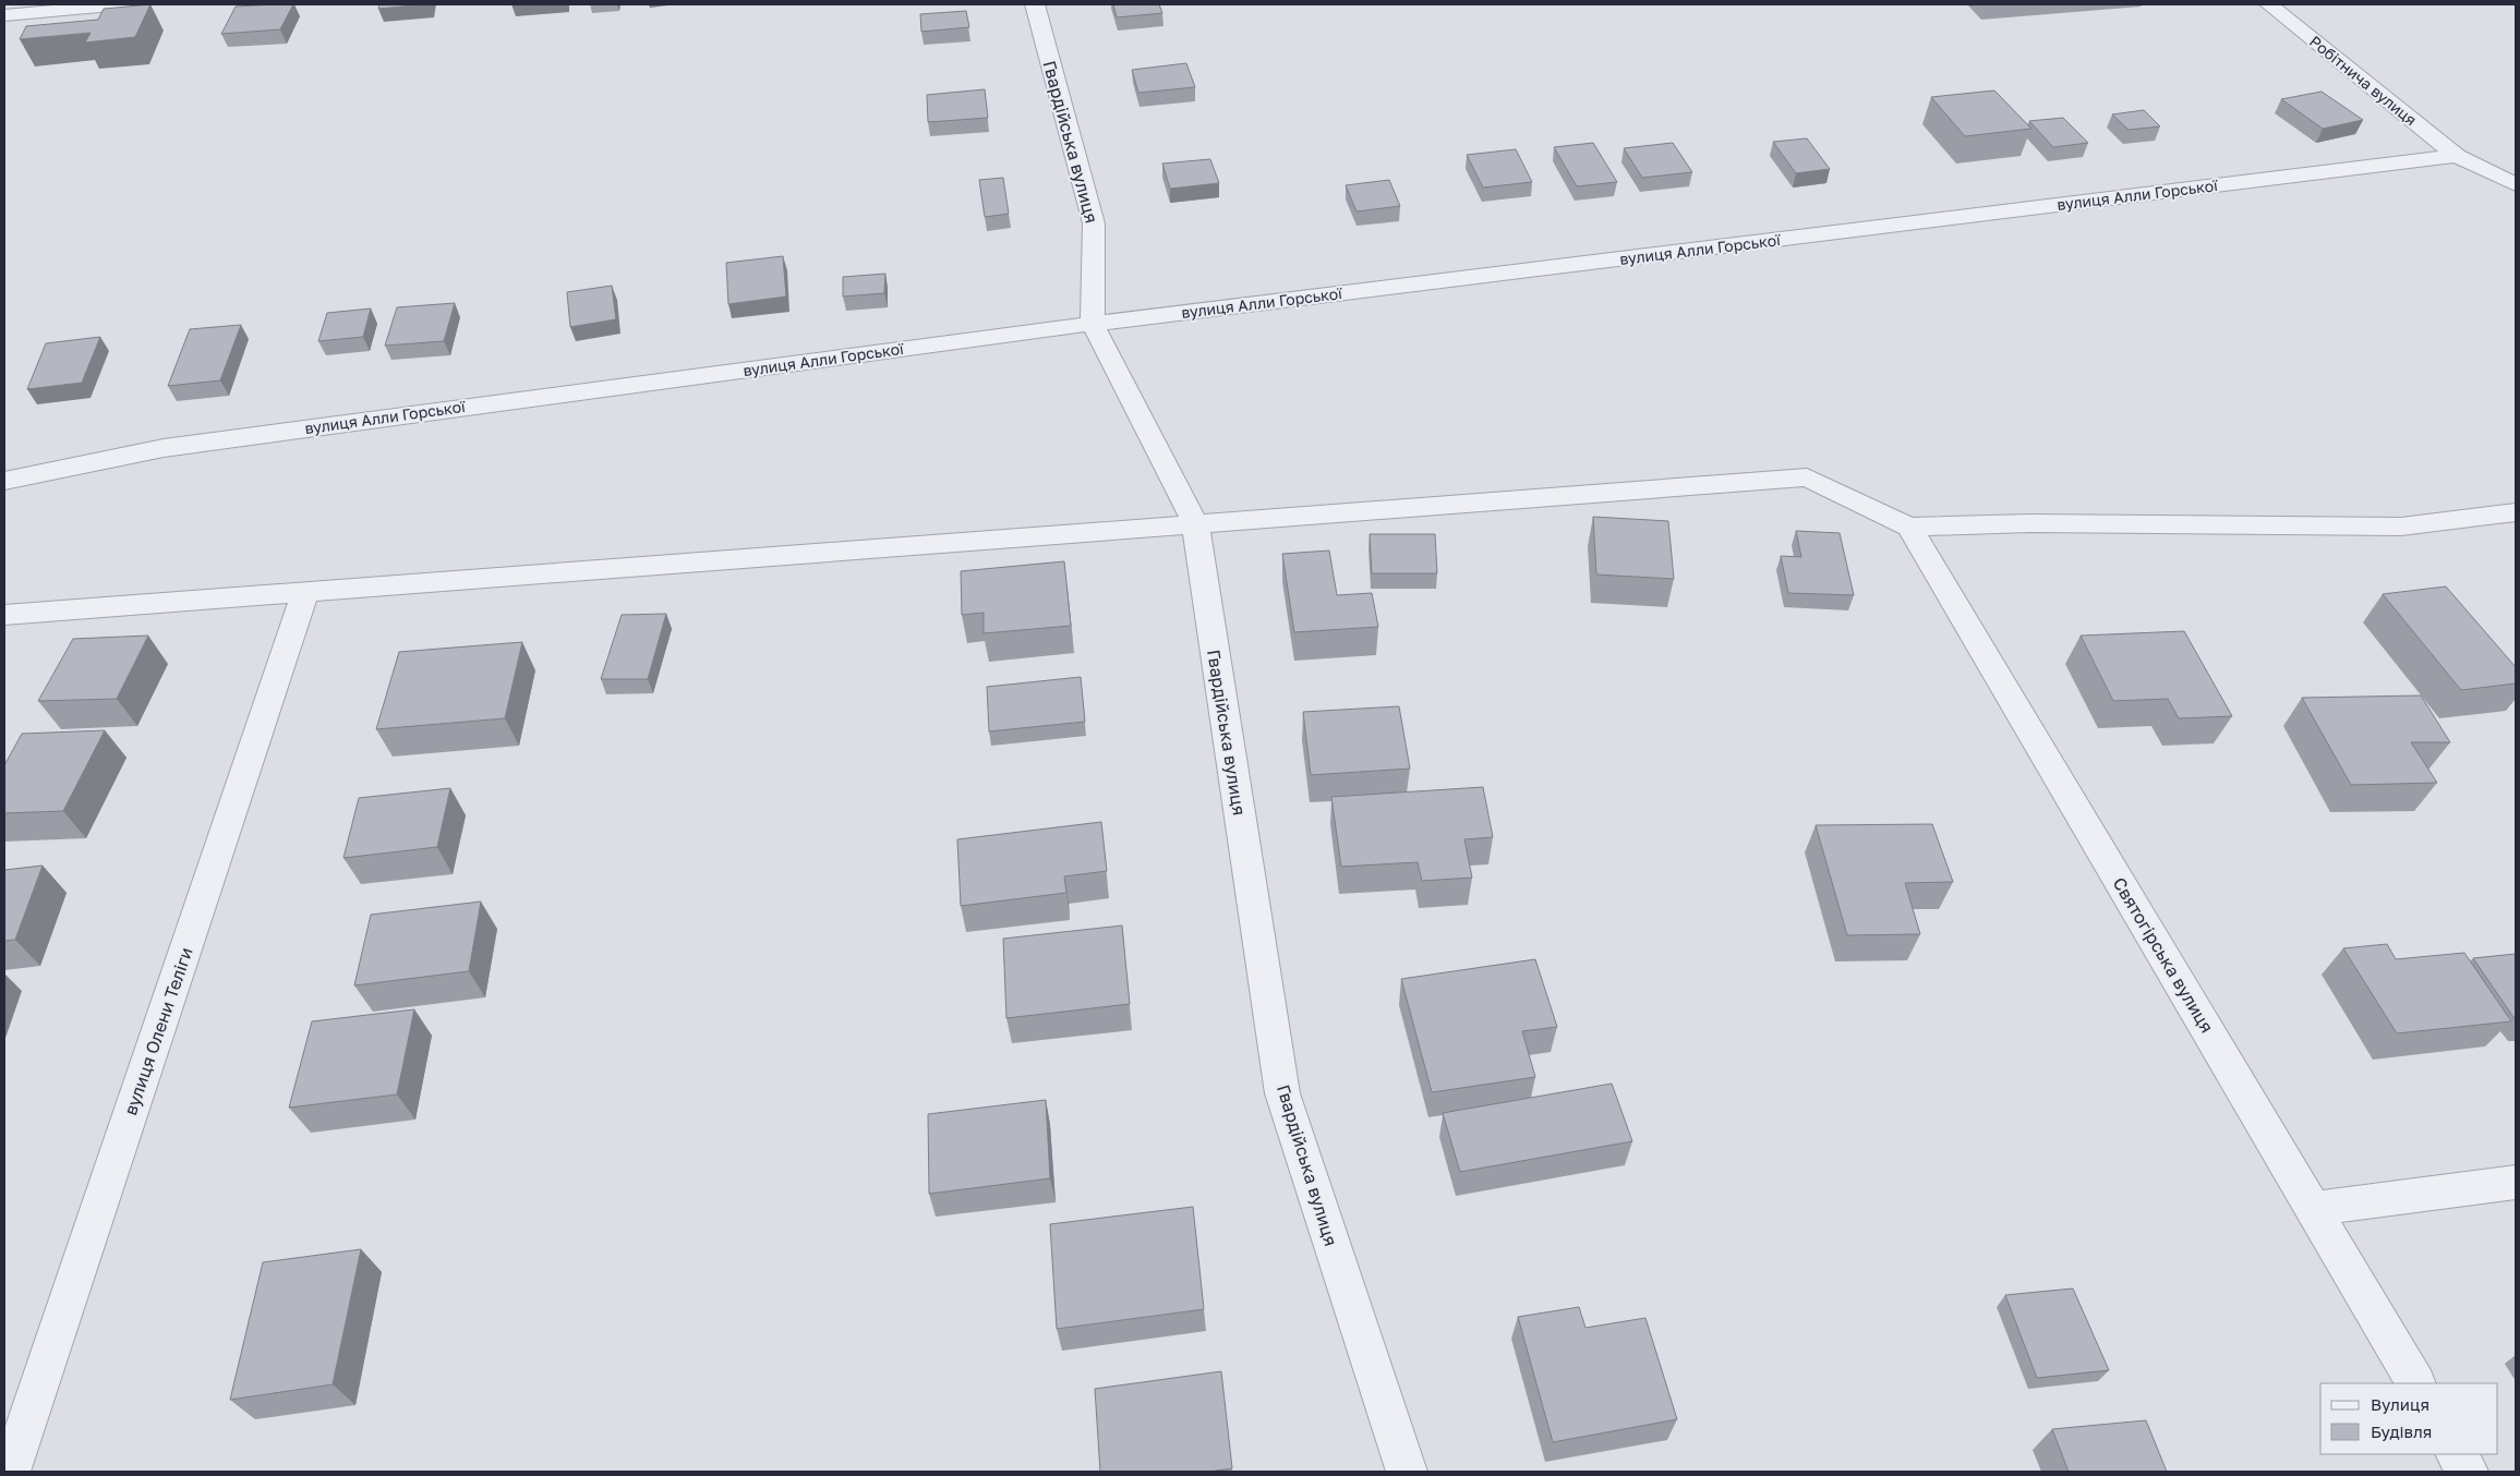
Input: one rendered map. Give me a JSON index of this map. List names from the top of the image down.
{
  "streets": {
    "street": [
      "Робітнича вулиця",
      "Гвардійська вулиця",
      "вулиця Алли Горської",
      "Святогірська вулиця",
      "вулиця Олени Теліги"
    ]
  },
  "crossings": [
    ["Робітнича вулиця", "вулиця Алли Горської"],
    ["Гвардійська вулиця", "вулиця Алли Горської"]
  ],
  "legend": ["Вулиця", "Будівля"]
}
